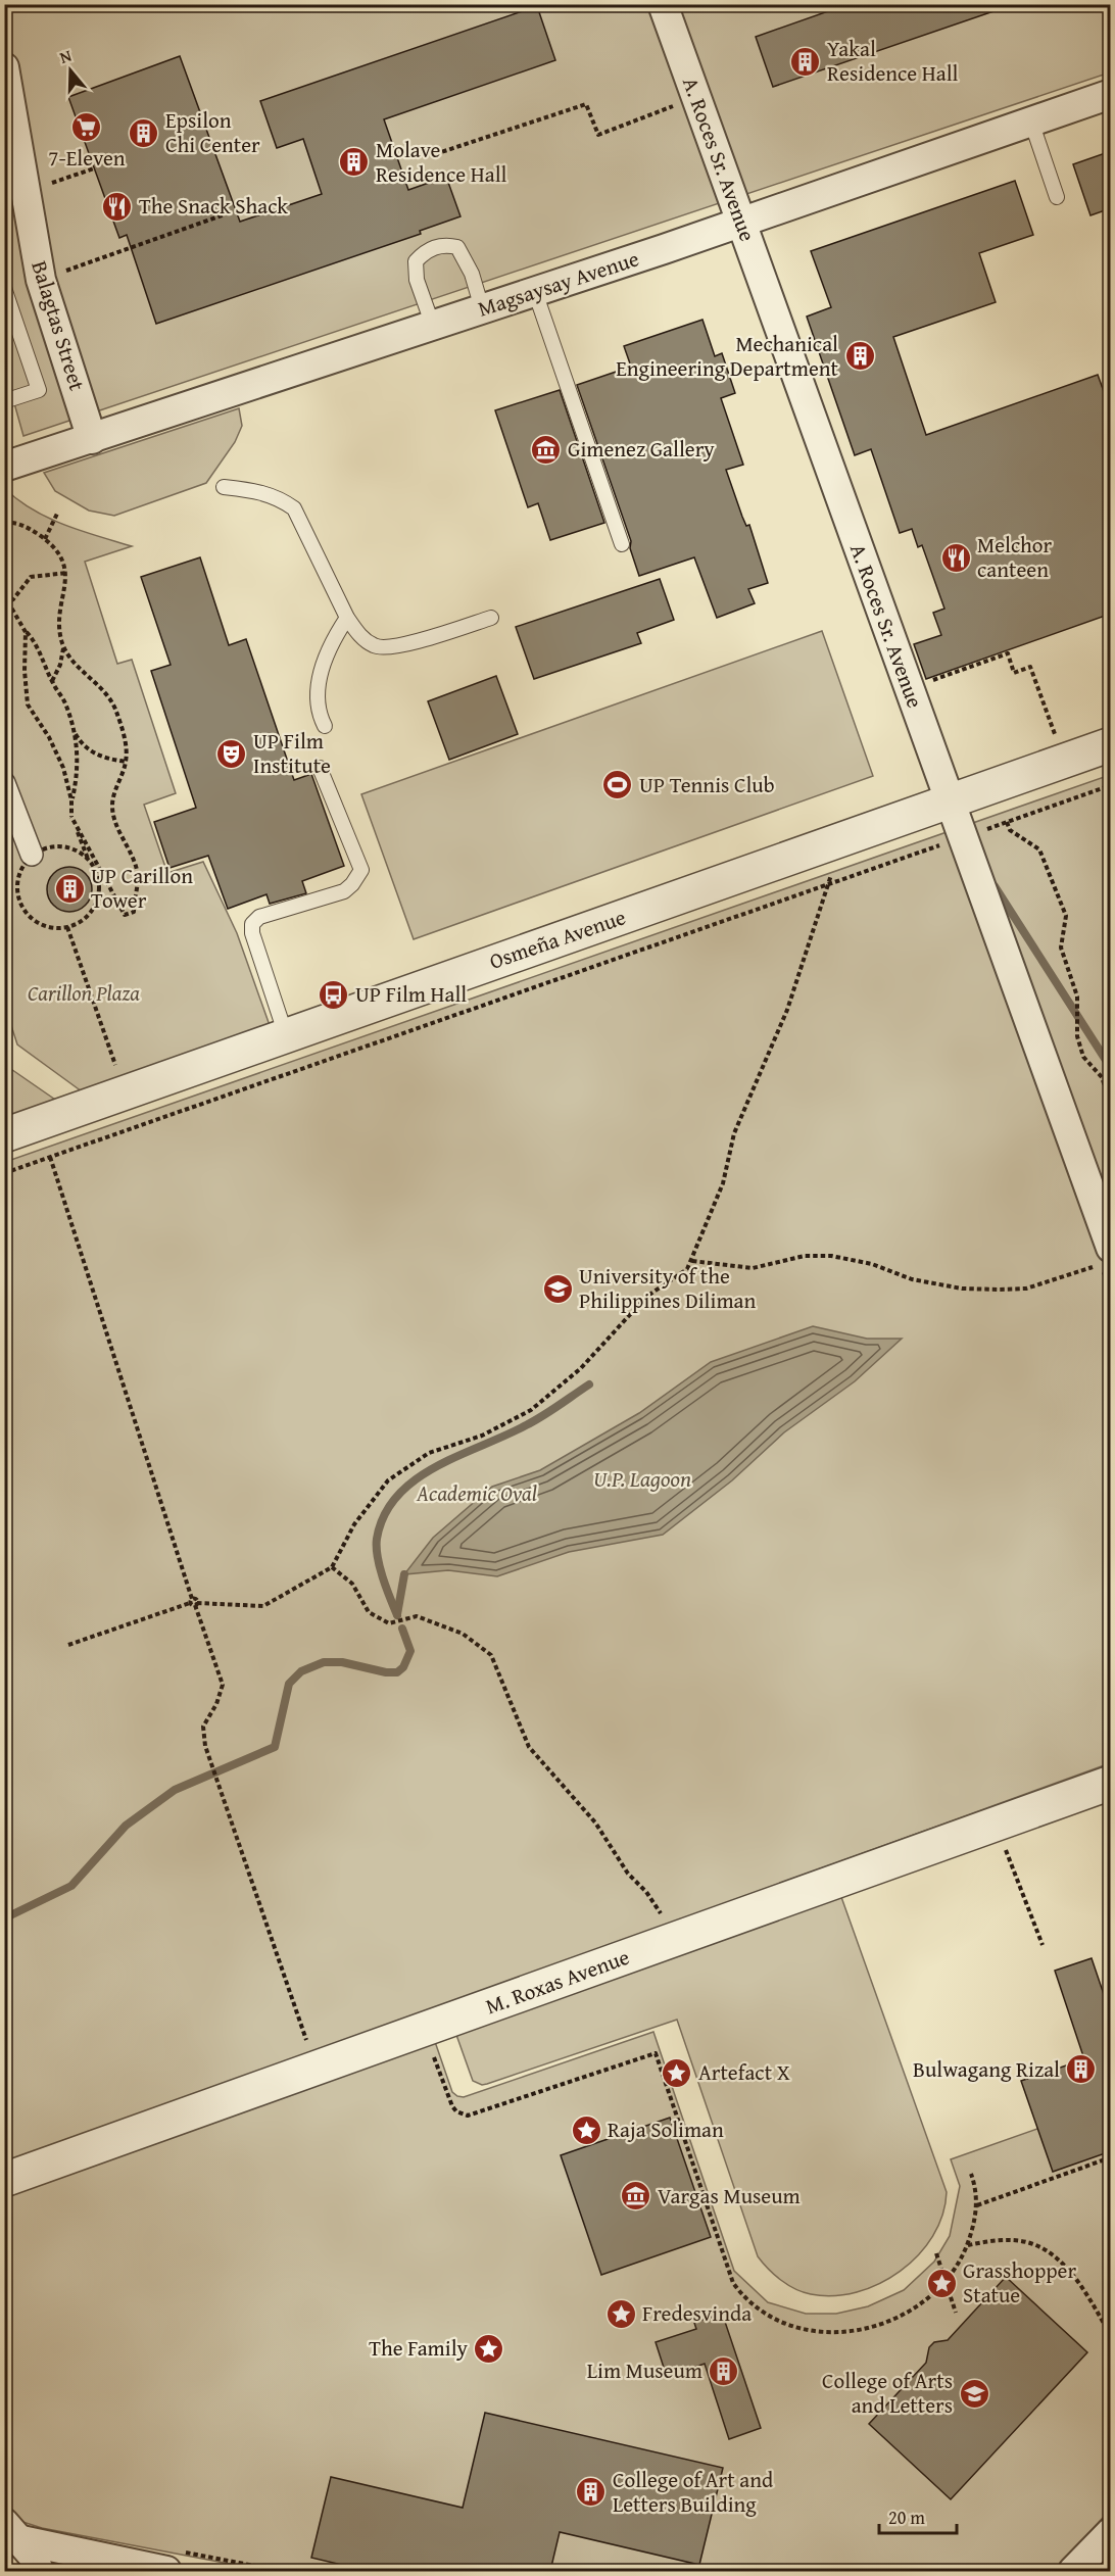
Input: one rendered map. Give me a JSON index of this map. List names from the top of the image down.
{
  "streets": {
    "street": [
      "A. Roces Sr. Avenue",
      "Magsaysay Avenue",
      "Balagtas Street",
      "Osmeña Avenue",
      "M. Roxas Avenue"
    ]
  },
  "crossings": [
    ["A. Roces Sr. Avenue", "Magsaysay Avenue"],
    ["A. Roces Sr. Avenue", "Osmeña Avenue"],
    ["Magsaysay Avenue", "Balagtas Street"]
  ],
  "water": ["U.P. Lagoon"],
  "parks": ["Carillon Plaza", "Academic Oval"],
  "places": {
    "building": [
      "Yakal Residence Hall",
      "Epsilon Chi Center",
      "Molave Residence Hall",
      "Mechanical Engineering Department",
      "UP Carillon Tower",
      "Bulwagang Rizal",
      "Lim Museum",
      "College of Art and Letters Building"
    ],
    "supermarket": ["7-Eleven"],
    "restaurant": ["The Snack Shack", "Melchor canteen"],
    "museum": ["Gimenez Gallery", "Vargas Museum"],
    "theatre": ["UP Film Institute"],
    "sports": ["UP Tennis Club"],
    "bus stop": ["UP Film Hall"],
    "school or university": ["University of the Philippines Diliman", "College of Arts and Letters"],
    "place": [
      "Artefact X",
      "Raja Soliman",
      "Grasshopper Statue",
      "Fredesvinda",
      "The Family"
    ]
  },
  "scale_bar": "20 m",
  "north": "top"
}
